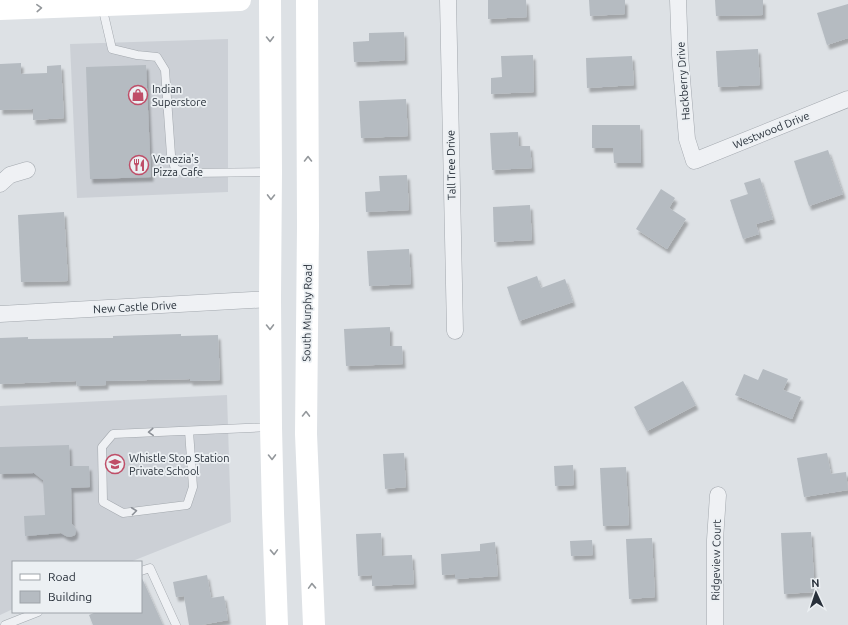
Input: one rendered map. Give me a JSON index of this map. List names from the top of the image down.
{
  "streets": {
    "main road": ["South Murphy Road"],
    "street": [
      "Hackberry Drive",
      "Westwood Drive",
      "Tall Tree Drive",
      "New Castle Drive",
      "Ridgeview Court"
    ]
  },
  "crossings": [
    ["Hackberry Drive", "Westwood Drive"]
  ],
  "places": {
    "shop": ["Indian Superstore"],
    "restaurant": ["Venezia's Pizza Cafe"],
    "school or university": ["Whistle Stop Station Private School"]
  },
  "legend": ["Road", "Building"],
  "north": "top"
}
